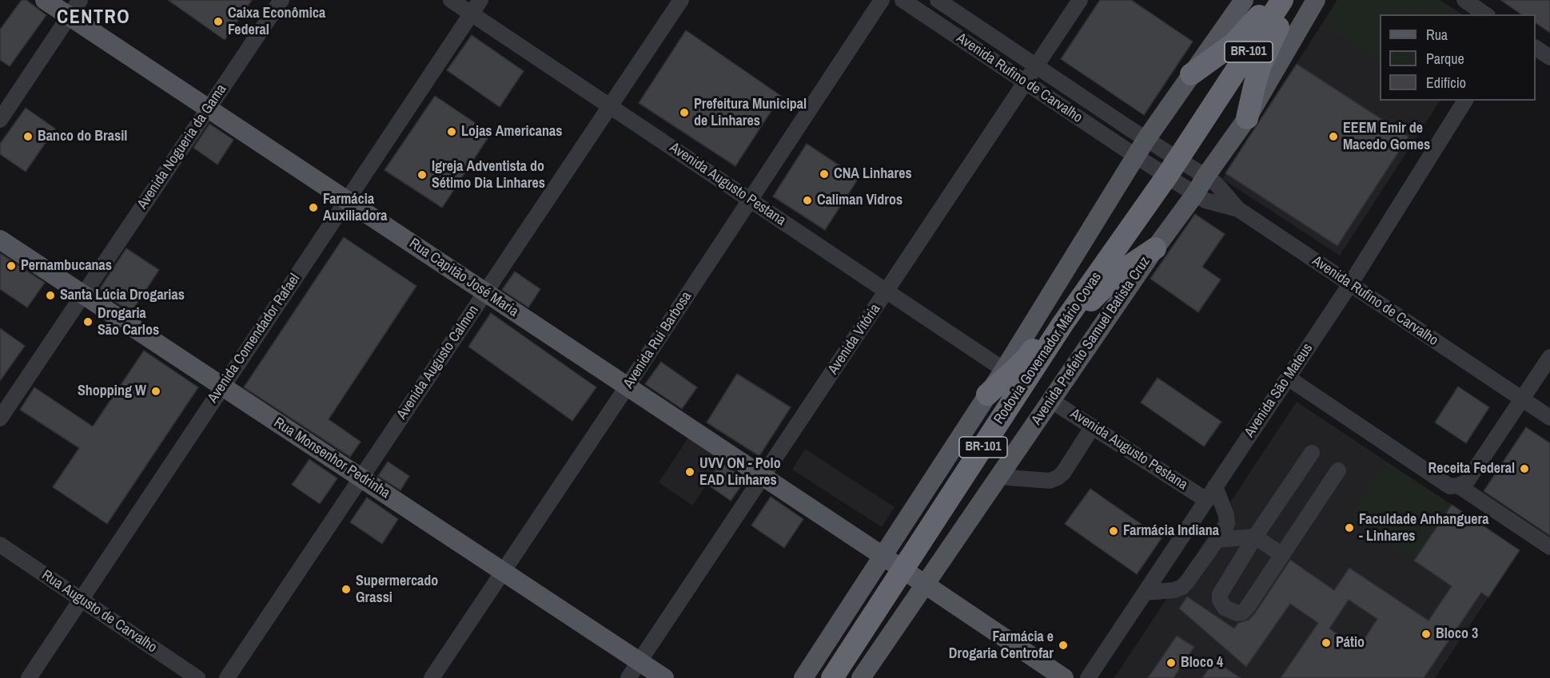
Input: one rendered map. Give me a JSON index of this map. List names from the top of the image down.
{
  "streets": {
    "highway": ["BR-101", "Rodovia Governador Mário Covas"],
    "main road": ["Rua Capitão José Maria", "Avenida Prefeito Samuel Batista Cruz", "Rua Monsenhor Pedrinha"],
    "street": [
      "Avenida Rufino de Carvalho",
      "Avenida Nogueria da Gama",
      "Avenida Augusto Pestana",
      "Avenida Comendador Rafael",
      "Avenida Vitória",
      "Avenida Rui Barbosa",
      "Avenida Augusto Calmon",
      "Avenida São Mateus",
      "Rua Augusto de Carvalho"
    ]
  },
  "crossings": [
    ["BR-101", "Avenida Rufino de Carvalho"],
    ["BR-101", "Rodovia Governador Mário Covas"],
    ["Avenida Rufino de Carvalho", "Avenida Vitória"],
    ["Avenida Rufino de Carvalho", "Avenida Prefeito Samuel Batista Cruz"],
    ["Avenida Rufino de Carvalho", "Rodovia Governador Mário Covas"],
    ["Avenida Rufino de Carvalho", "Avenida São Mateus"],
    ["Avenida Nogueria da Gama", "Rua Capitão José Maria"],
    ["Avenida Nogueria da Gama", "Rua Monsenhor Pedrinha"],
    ["Avenida Augusto Pestana", "Avenida Comendador Rafael"],
    ["Avenida Augusto Pestana", "Avenida Vitória"],
    ["Avenida Augusto Pestana", "Avenida Rui Barbosa"],
    ["Avenida Augusto Pestana", "Avenida Prefeito Samuel Batista Cruz"],
    ["Avenida Augusto Pestana", "Avenida Augusto Calmon"],
    ["Avenida Augusto Pestana", "Avenida São Mateus"],
    ["Rua Capitão José Maria", "Avenida Comendador Rafael"],
    ["Rua Capitão José Maria", "Avenida Vitória"],
    ["Rua Capitão José Maria", "Avenida Rui Barbosa"],
    ["Rua Capitão José Maria", "Avenida Prefeito Samuel Batista Cruz"],
    ["Rua Capitão José Maria", "Rodovia Governador Mário Covas"],
    ["Rua Capitão José Maria", "Avenida Augusto Calmon"],
    ["Avenida Comendador Rafael", "Rua Monsenhor Pedrinha"],
    ["Avenida Comendador Rafael", "Rua Augusto de Carvalho"],
    ["Avenida Vitória", "Rua Monsenhor Pedrinha"],
    ["Avenida Rui Barbosa", "Rua Monsenhor Pedrinha"],
    ["Avenida Augusto Calmon", "Rua Monsenhor Pedrinha"]
  ],
  "districts": ["CENTRO"],
  "places": [
    "Caixa Econômica Federal",
    "Prefeitura Municipal de Linhares",
    "Lojas Americanas",
    "Banco do Brasil",
    "EEEM Emir de Macedo Gomes",
    "CNA Linhares",
    "Igreja Adventista do Sétimo Dia Linhares",
    "Caliman Vidros",
    "Farmácia Auxiliadora",
    "Pernambucanas",
    "Santa Lúcia Drogarias",
    "Drogaria São Carlos",
    "Shopping W",
    "Receita Federal",
    "UVV ON - Polo EAD Linhares",
    "Faculdade Anhanguera - Linhares",
    "Farmácia Indiana",
    "Supermercado Grassi",
    "Bloco 3",
    "Pátio",
    "Farmácia e Drogaria Centrofar",
    "Bloco 4"
  ],
  "legend": ["Rua", "Parque", "Edifício"]
}
